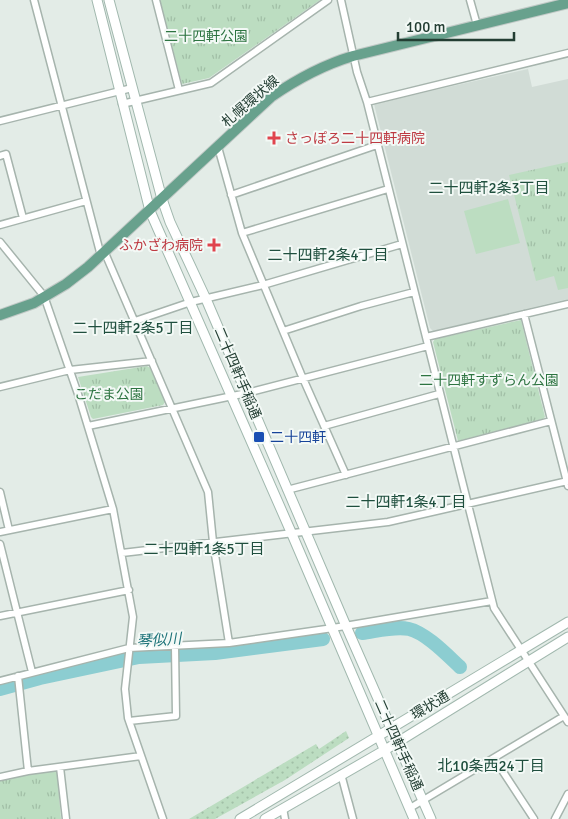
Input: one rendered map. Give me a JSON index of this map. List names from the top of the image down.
{
  "streets": {
    "main road": ["札幌環状線"],
    "street": ["二十四軒手稲通", "環状通"]
  },
  "crossings": [
    ["札幌環状線", "二十四軒手稲通"],
    ["二十四軒手稲通", "環状通"]
  ],
  "districts": [
    "二十四軒2条3丁目",
    "二十四軒2条4丁目",
    "二十四軒2条5丁目",
    "二十四軒1条4丁目",
    "二十四軒1条5丁目",
    "北10条西24丁目"
  ],
  "water": ["琴似川"],
  "parks": ["二十四軒公園", "二十四軒すずらん公園", "こだま公園"],
  "places": {
    "health": ["さっぽろ二十四軒病院", "ふかざわ病院"],
    "transit": ["二十四軒"]
  },
  "scale_bar": "100 m"
}
